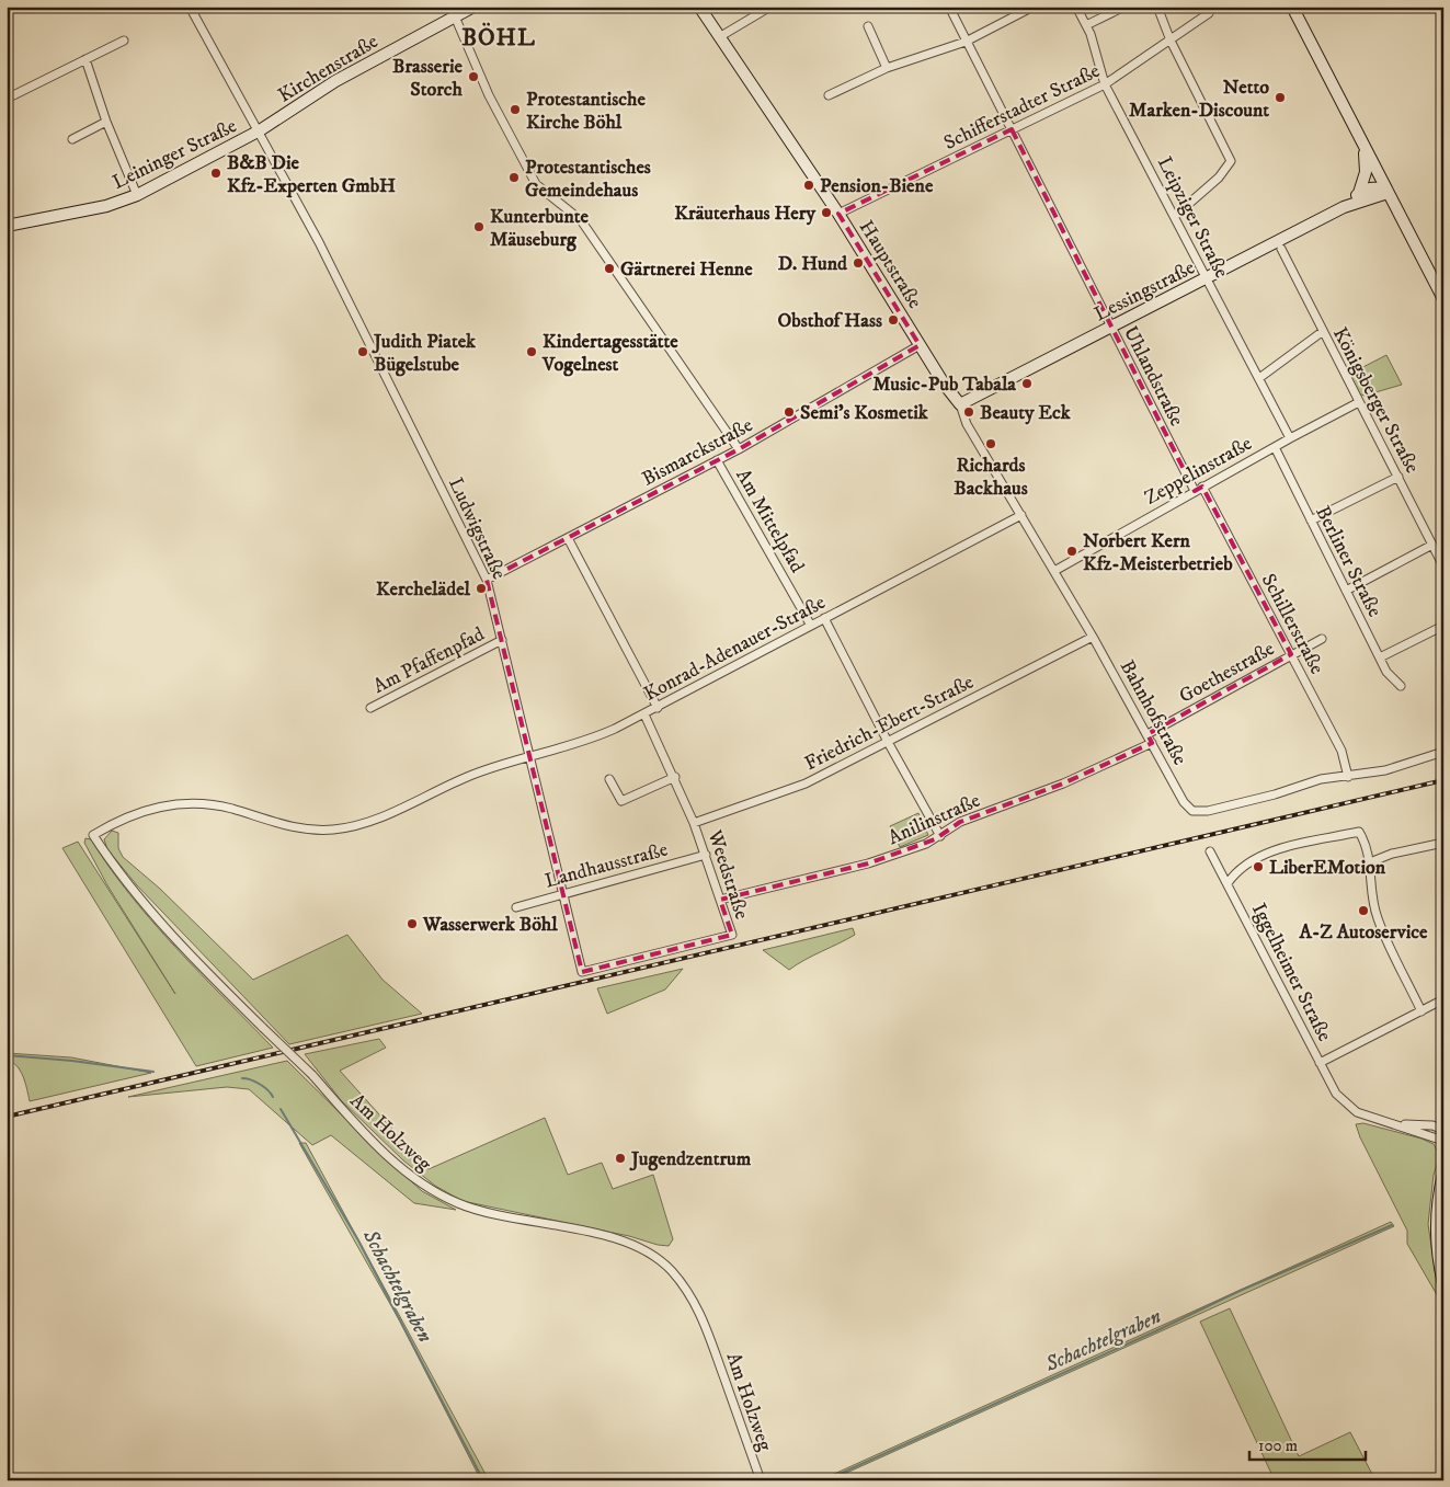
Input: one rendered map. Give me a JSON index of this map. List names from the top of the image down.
{
  "streets": {
    "street": [
      "Kirchenstraße",
      "Schifferstadter Straße",
      "Leininger Straße",
      "Leipziger Straße",
      "Hauptstraße",
      "Lessingstraße",
      "Uhlandstraße",
      "Königsberger Straße",
      "Bismarckstraße",
      "Zeppelinstraße",
      "Am Mittelpfad",
      "Ludwigstraße",
      "Berliner Straße",
      "Schillerstraße",
      "Konrad-Adenauer-Straße",
      "Am Pfaffenpfad",
      "Goethestraße",
      "Bahnhofstraße",
      "Friedrich-Ebert-Straße",
      "Anilinstraße",
      "Landhausstraße",
      "Weedstraße",
      "Iggelheimer Straße",
      "Am Holzweg"
    ]
  },
  "crossings": [
    ["Kirchenstraße", "Leininger Straße"],
    ["Kirchenstraße", "Ludwigstraße"],
    ["Schifferstadter Straße", "Leipziger Straße"],
    ["Schifferstadter Straße", "Hauptstraße"],
    ["Schifferstadter Straße", "Uhlandstraße"],
    ["Leininger Straße", "Ludwigstraße"],
    ["Leipziger Straße", "Lessingstraße"],
    ["Leipziger Straße", "Zeppelinstraße"],
    ["Hauptstraße", "Lessingstraße"],
    ["Hauptstraße", "Bismarckstraße"],
    ["Hauptstraße", "Bahnhofstraße"],
    ["Lessingstraße", "Uhlandstraße"],
    ["Lessingstraße", "Bahnhofstraße"],
    ["Uhlandstraße", "Zeppelinstraße"],
    ["Königsberger Straße", "Zeppelinstraße"],
    ["Bismarckstraße", "Am Mittelpfad"],
    ["Bismarckstraße", "Ludwigstraße"],
    ["Zeppelinstraße", "Berliner Straße"],
    ["Zeppelinstraße", "Schillerstraße"],
    ["Zeppelinstraße", "Bahnhofstraße"],
    ["Am Mittelpfad", "Konrad-Adenauer-Straße"],
    ["Ludwigstraße", "Konrad-Adenauer-Straße"],
    ["Ludwigstraße", "Am Pfaffenpfad"],
    ["Ludwigstraße", "Landhausstraße"],
    ["Ludwigstraße", "Weedstraße"],
    ["Schillerstraße", "Goethestraße"],
    ["Schillerstraße", "Bahnhofstraße"],
    ["Konrad-Adenauer-Straße", "Bahnhofstraße"],
    ["Konrad-Adenauer-Straße", "Weedstraße"],
    ["Konrad-Adenauer-Straße", "Am Holzweg"],
    ["Goethestraße", "Bahnhofstraße"],
    ["Bahnhofstraße", "Friedrich-Ebert-Straße"],
    ["Bahnhofstraße", "Anilinstraße"],
    ["Friedrich-Ebert-Straße", "Weedstraße"],
    ["Anilinstraße", "Weedstraße"],
    ["Landhausstraße", "Weedstraße"]
  ],
  "districts": ["BÖHL"],
  "water": ["Schachtelgraben"],
  "places": [
    "Brasserie Storch",
    "Netto Marken-Discount",
    "Protestantische Kirche Böhl",
    "B&B Die Kfz-Experten GmbH",
    "Protestantisches Gemeindehaus",
    "Pension-Biene",
    "Kräuterhaus Hery",
    "Kunterbunte Mäuseburg",
    "D. Hund",
    "Gärtnerei Henne",
    "Obsthof Hass",
    "Judith Piatek Bügelstube",
    "Kindertagesstätte Vogelnest",
    "Music-Pub Tabala",
    "Semi's Kosmetik",
    "Beauty Eck",
    "Richards Backhaus",
    "Norbert Kern Kfz-Meisterbetrieb",
    "Kerchelädel",
    "LiberEMotion",
    "A-Z Autoservice",
    "Wasserwerk Böhl",
    "Jugendzentrum"
  ],
  "scale_bar": "100 m"
}
